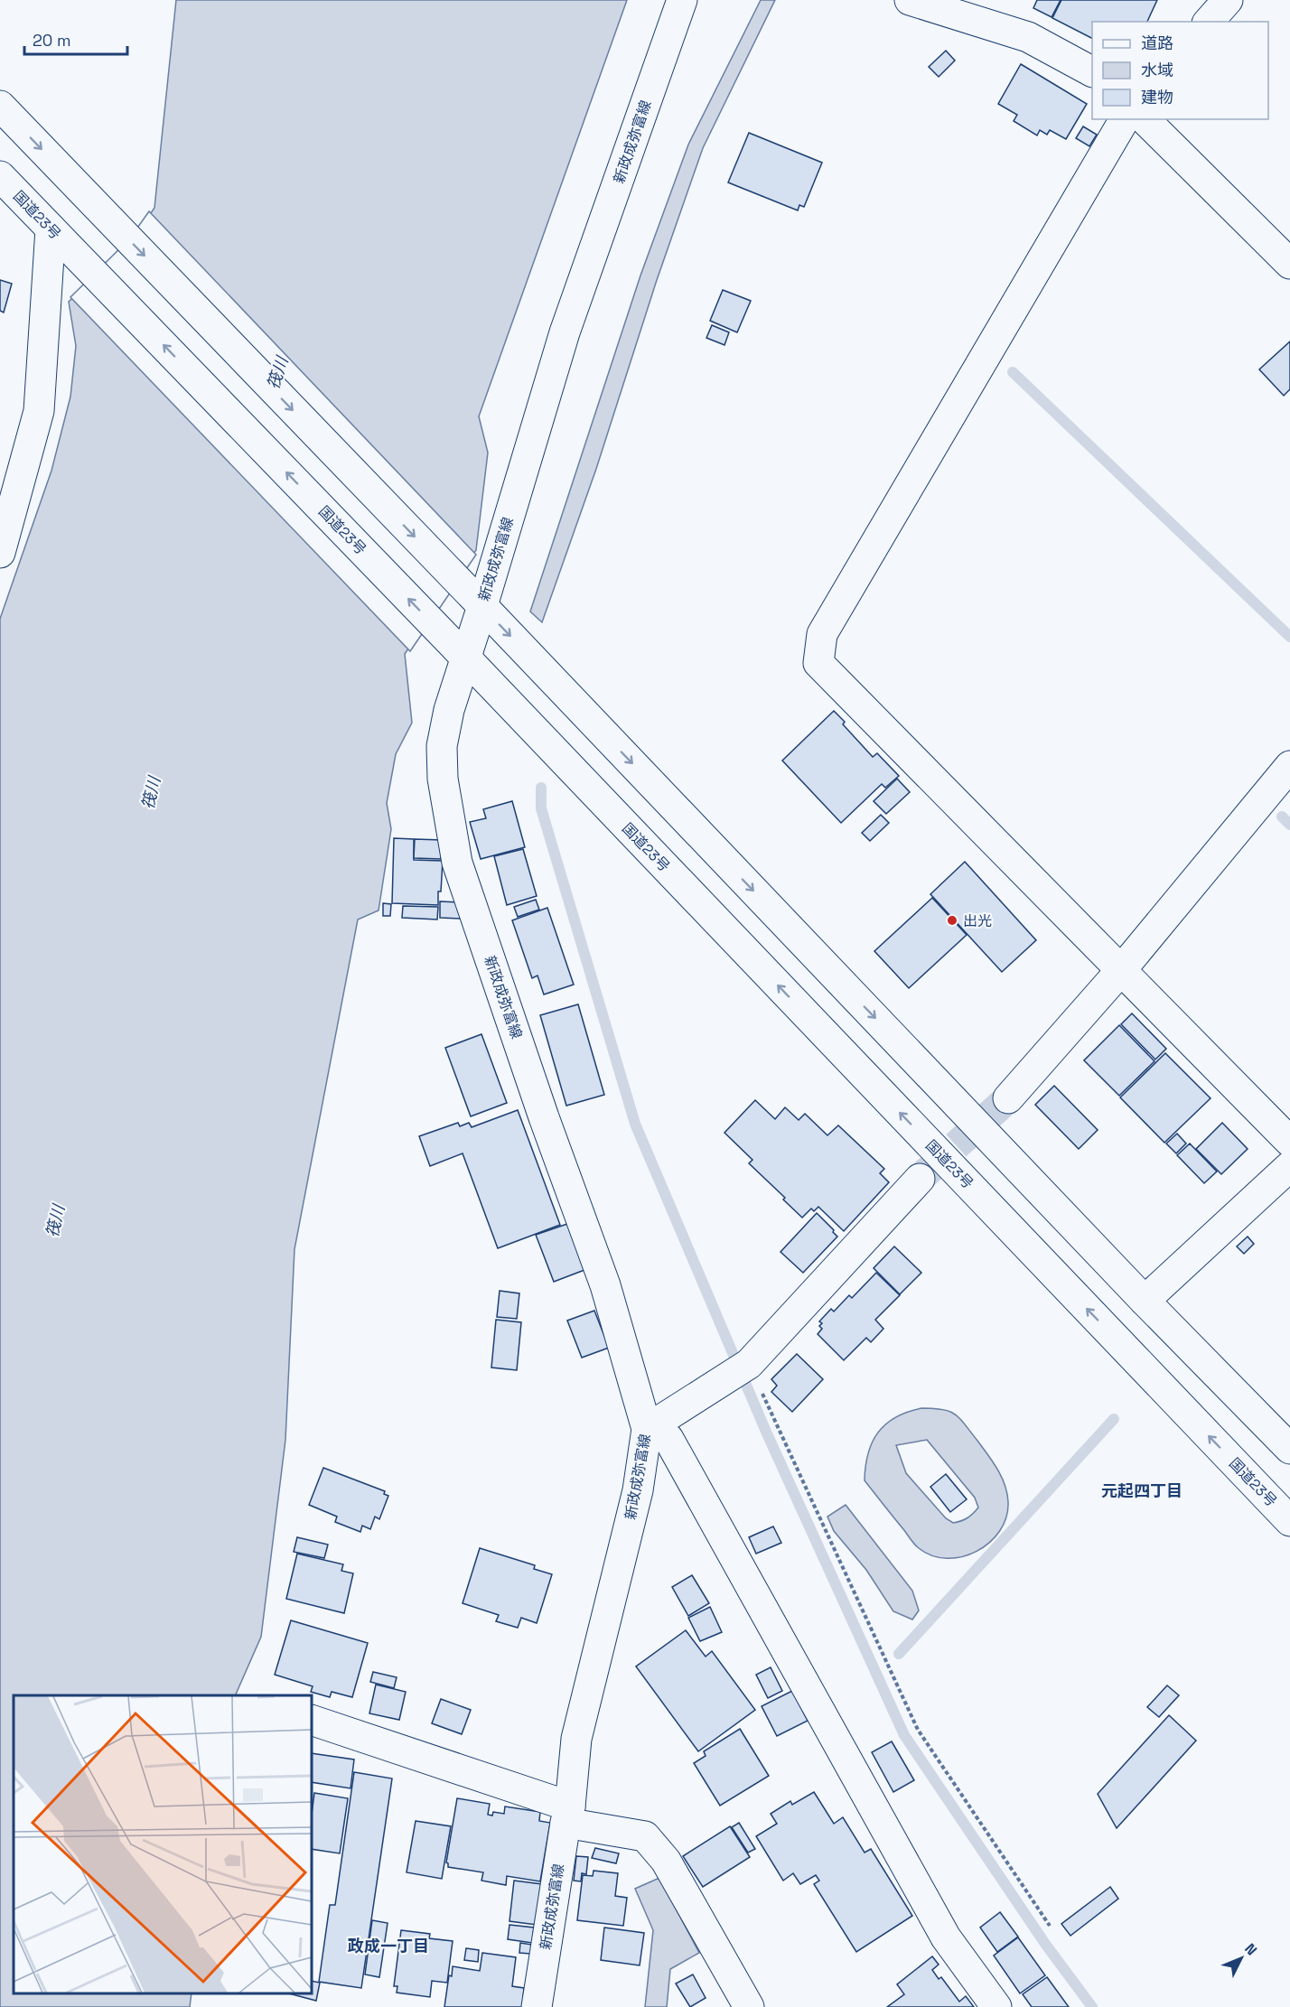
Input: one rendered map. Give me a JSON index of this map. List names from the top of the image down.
{
  "streets": {
    "main road": ["新政成弥富線", "国道23号"]
  },
  "crossings": [
    ["新政成弥富線", "国道23号"]
  ],
  "districts": ["元起四丁目", "政成一丁目"],
  "water": ["筏川"],
  "places": ["出光"],
  "legend": ["道路", "水域", "建物"],
  "scale_bar": "20 m",
  "north": "top right"
}
